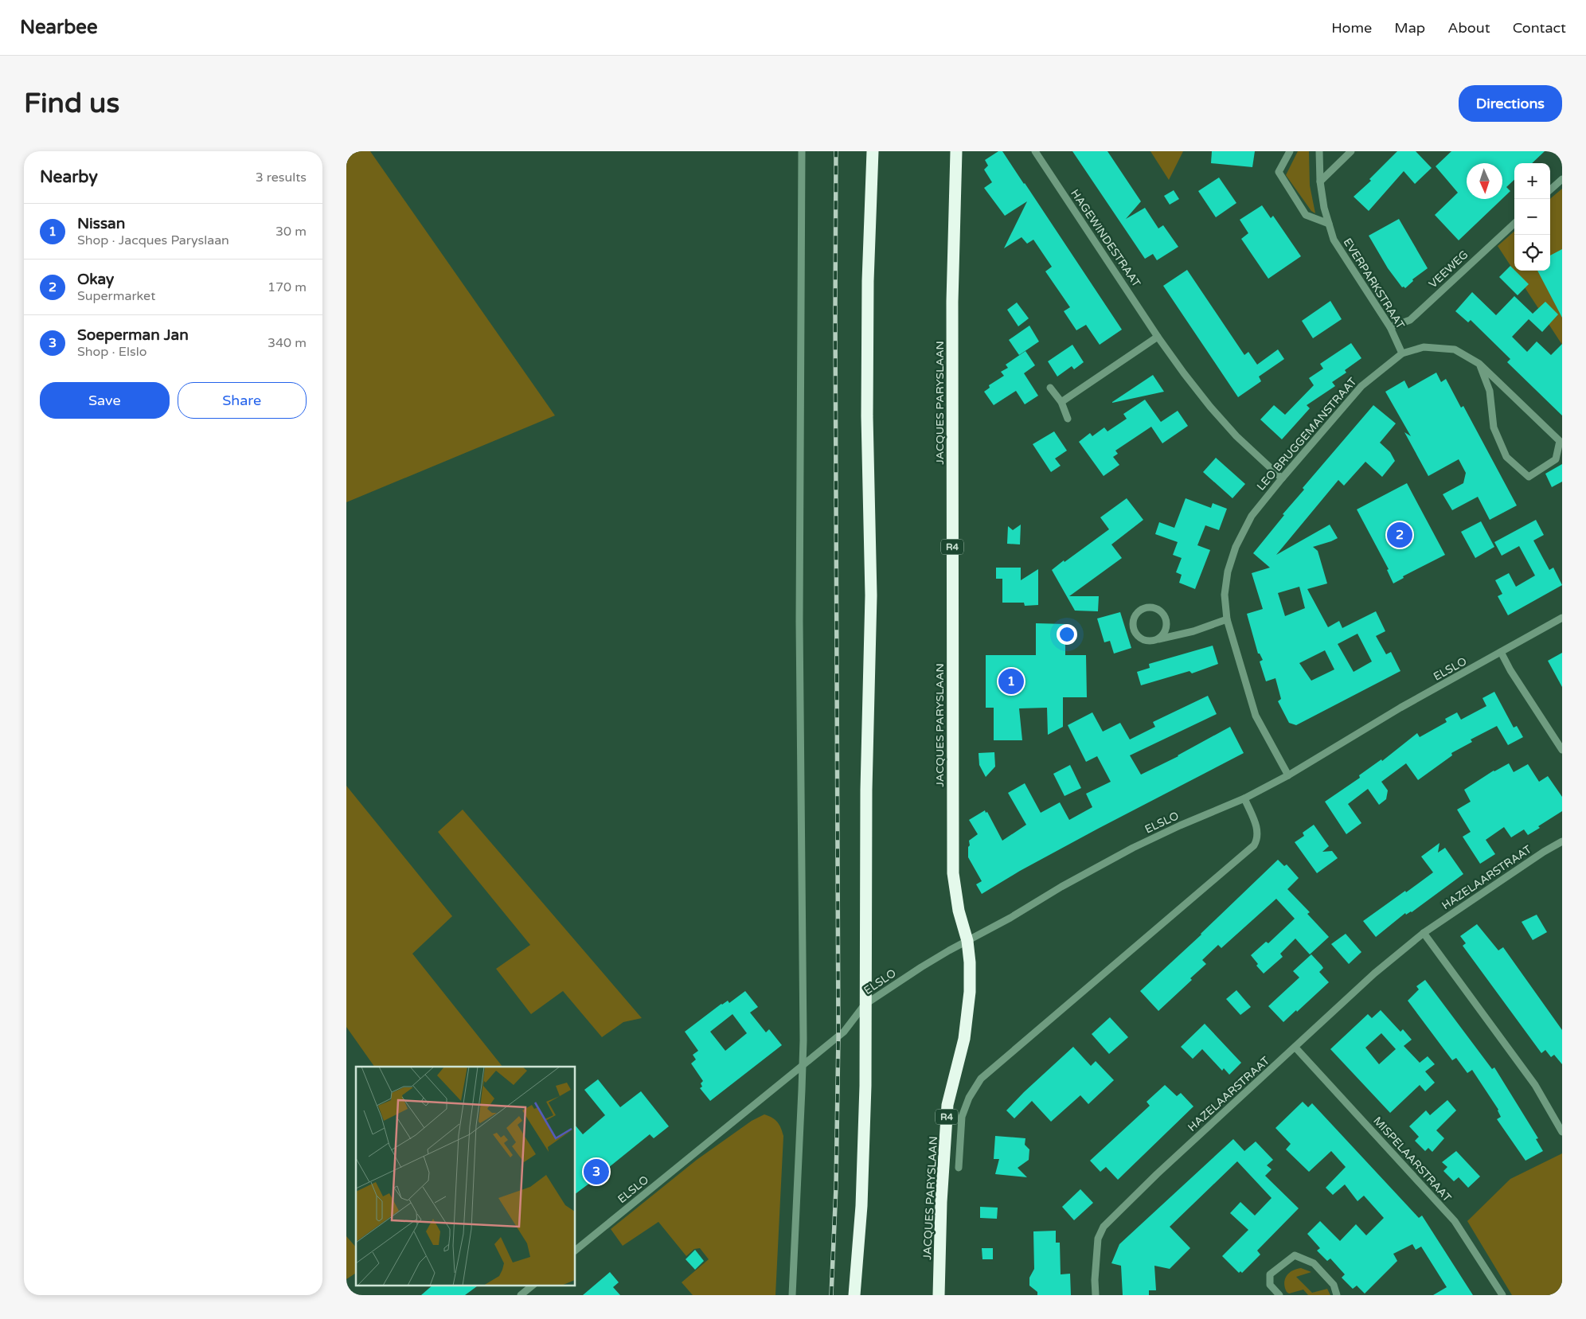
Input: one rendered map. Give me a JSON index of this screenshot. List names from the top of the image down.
{
  "streets": {
    "highway": ["JACQUES PARYSLAAN", "R4"],
    "street": [
      "HAGEWINDESTRAAT",
      "VEEWEG",
      "EVERPARKSTRAAT",
      "LEO BRUGGEMANSTRAAT",
      "ELSLO",
      "HAZELAARSTRAAT",
      "MISPELAARSTRAAT"
    ]
  },
  "crossings": [
    ["HAGEWINDESTRAAT", "LEO BRUGGEMANSTRAAT"],
    ["VEEWEG", "EVERPARKSTRAAT"],
    ["EVERPARKSTRAAT", "LEO BRUGGEMANSTRAAT"],
    ["JACQUES PARYSLAAN", "ELSLO"],
    ["LEO BRUGGEMANSTRAAT", "ELSLO"],
    ["HAZELAARSTRAAT", "MISPELAARSTRAAT"]
  ],
  "north": "bottom",
  "page": {
    "header": "Nearbee",
    "nav": [
      "Home",
      "Map",
      "About",
      "Contact"
    ],
    "buttons": [
      "Directions",
      ["Save", "Share"]
    ],
    "title": "Find us",
    "heading": ["Nearby", "3 results"],
    "map_buttons": ["+", "−"],
    "list": [
      {
        "mark": "1",
        "name": "Nissan",
        "note": "Shop · Jacques Paryslaan",
        "value": "30 m"
      },
      {
        "mark": "2",
        "name": "Okay",
        "note": "Supermarket",
        "value": "170 m"
      },
      {
        "mark": "3",
        "name": "Soeperman Jan",
        "note": "Shop · Elslo",
        "value": "340 m"
      }
    ],
    "pins": ["2", "1", "3"]
  }
}
